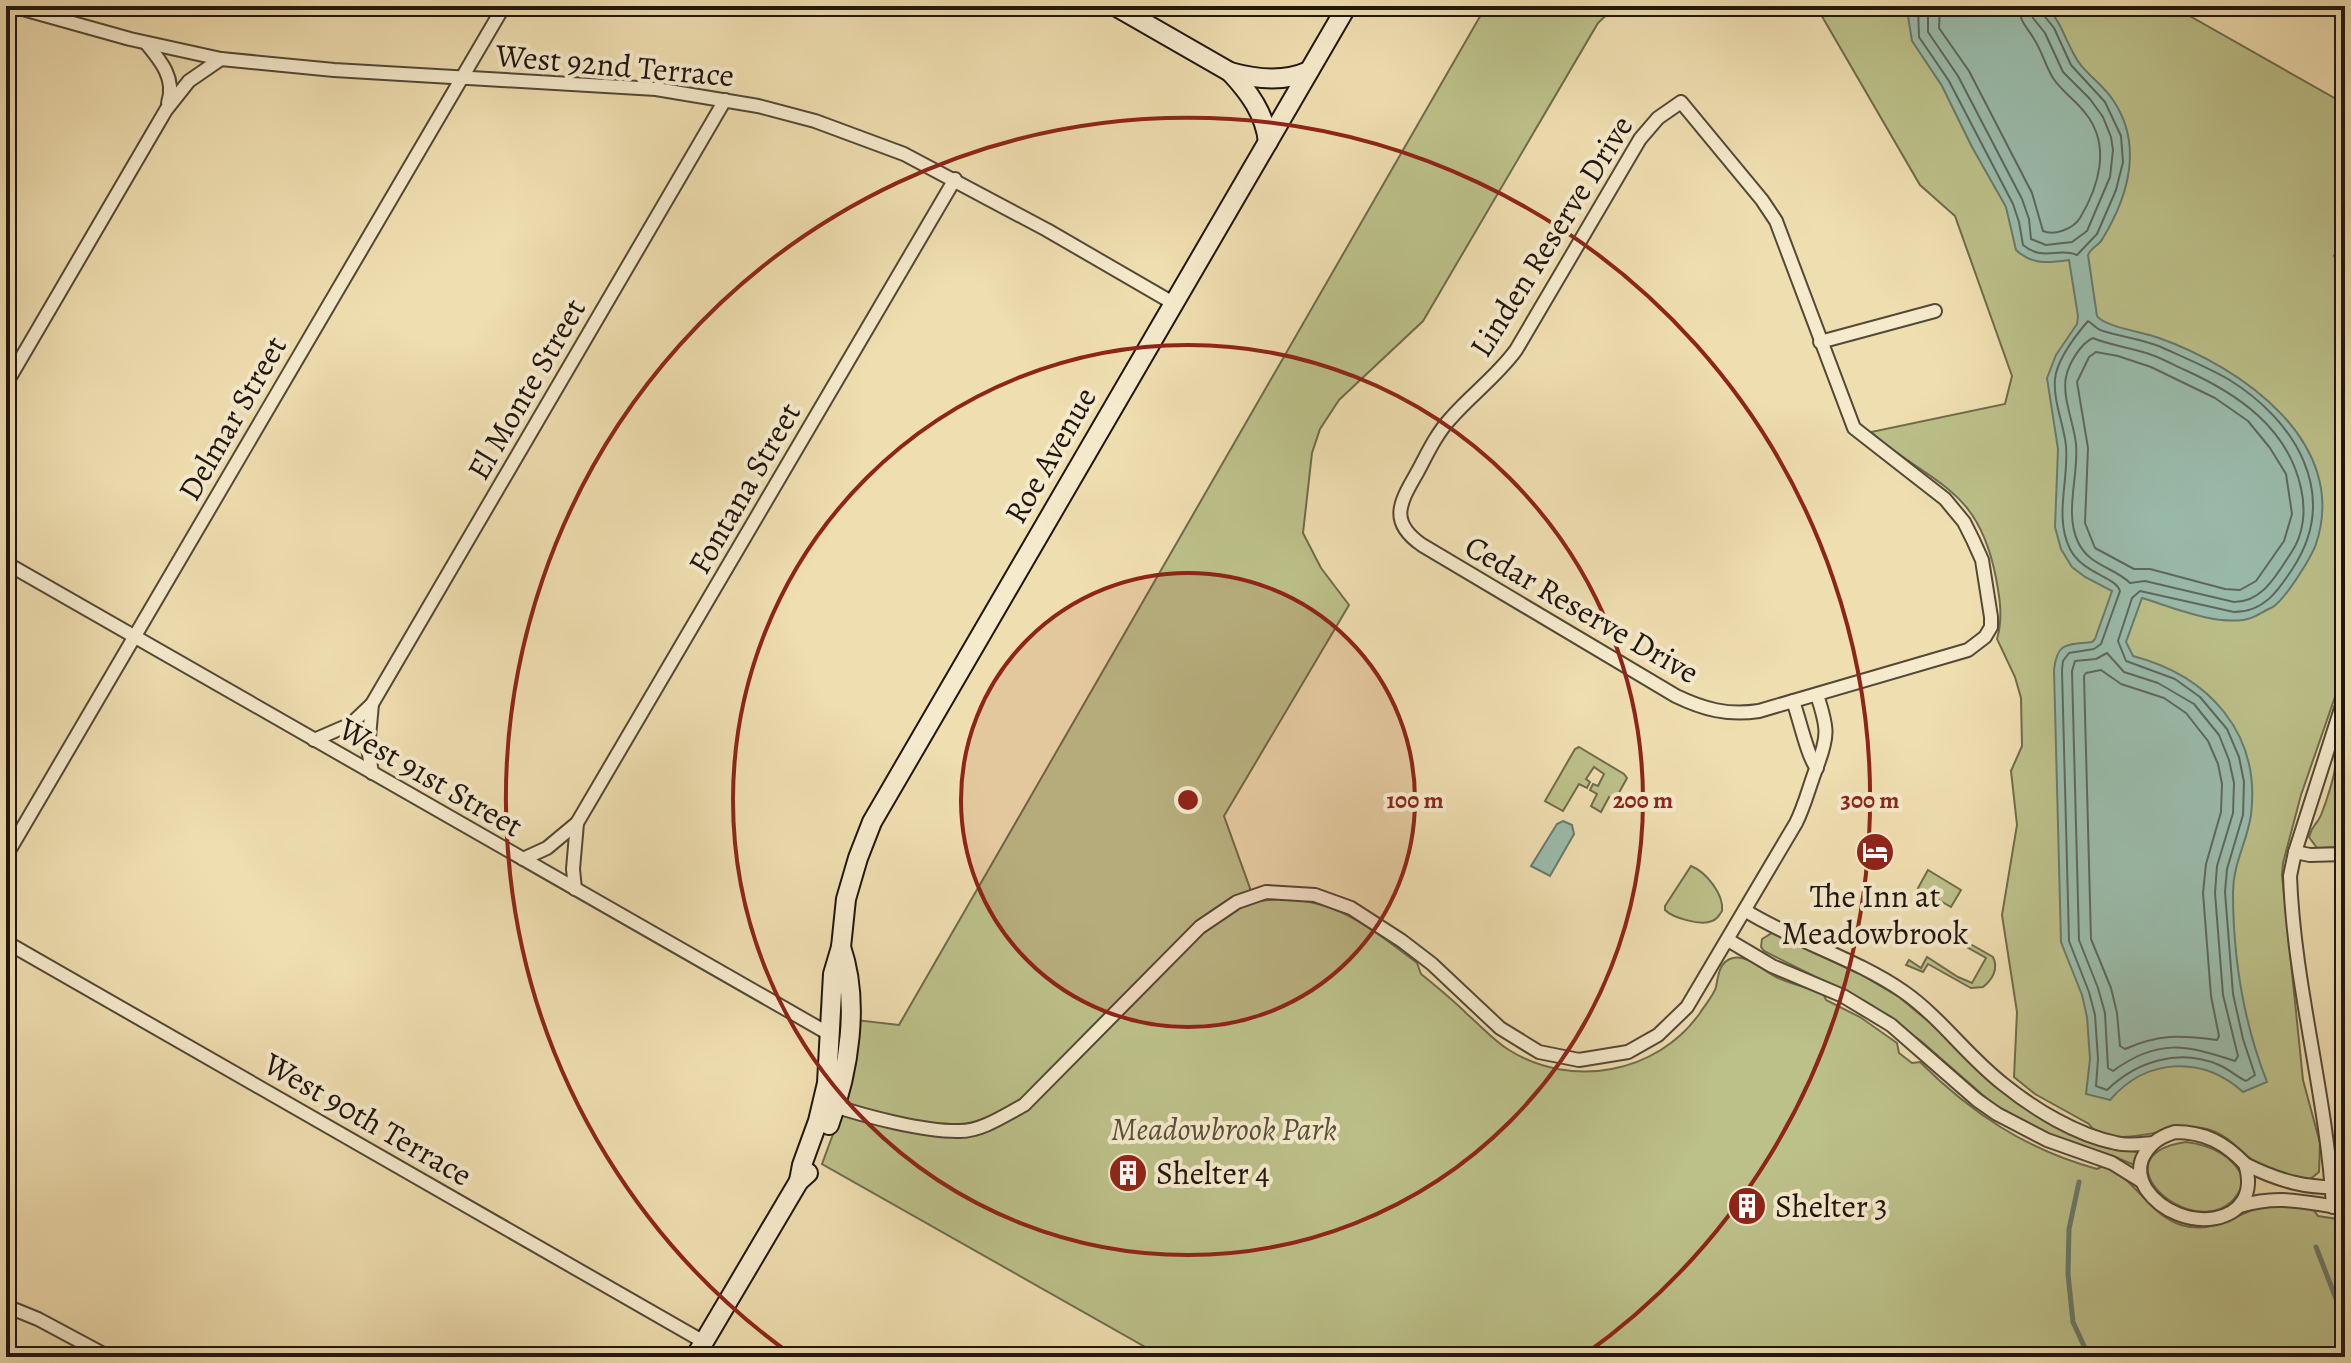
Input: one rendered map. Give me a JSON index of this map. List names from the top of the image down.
{
  "streets": {
    "main road": ["Roe Avenue"],
    "street": [
      "West 92nd Terrace",
      "Linden Reserve Drive",
      "El Monte Street",
      "Delmar Street",
      "Fontana Street",
      "Cedar Reserve Drive",
      "West 91st Street",
      "West 90th Terrace"
    ]
  },
  "crossings": [
    ["West 92nd Terrace", "El Monte Street"],
    ["West 92nd Terrace", "Delmar Street"],
    ["West 92nd Terrace", "Roe Avenue"],
    ["West 92nd Terrace", "Fontana Street"],
    ["Linden Reserve Drive", "Cedar Reserve Drive"],
    ["El Monte Street", "West 91st Street"],
    ["Delmar Street", "West 91st Street"],
    ["Roe Avenue", "West 91st Street"],
    ["Roe Avenue", "West 90th Terrace"],
    ["Fontana Street", "West 91st Street"]
  ],
  "parks": ["Meadowbrook Park"],
  "places": {
    "hotel": ["The Inn at Meadowbrook"],
    "building": ["Shelter 4", "Shelter 3"]
  },
  "rings": ["100 m", "200 m", "300 m"]
}
